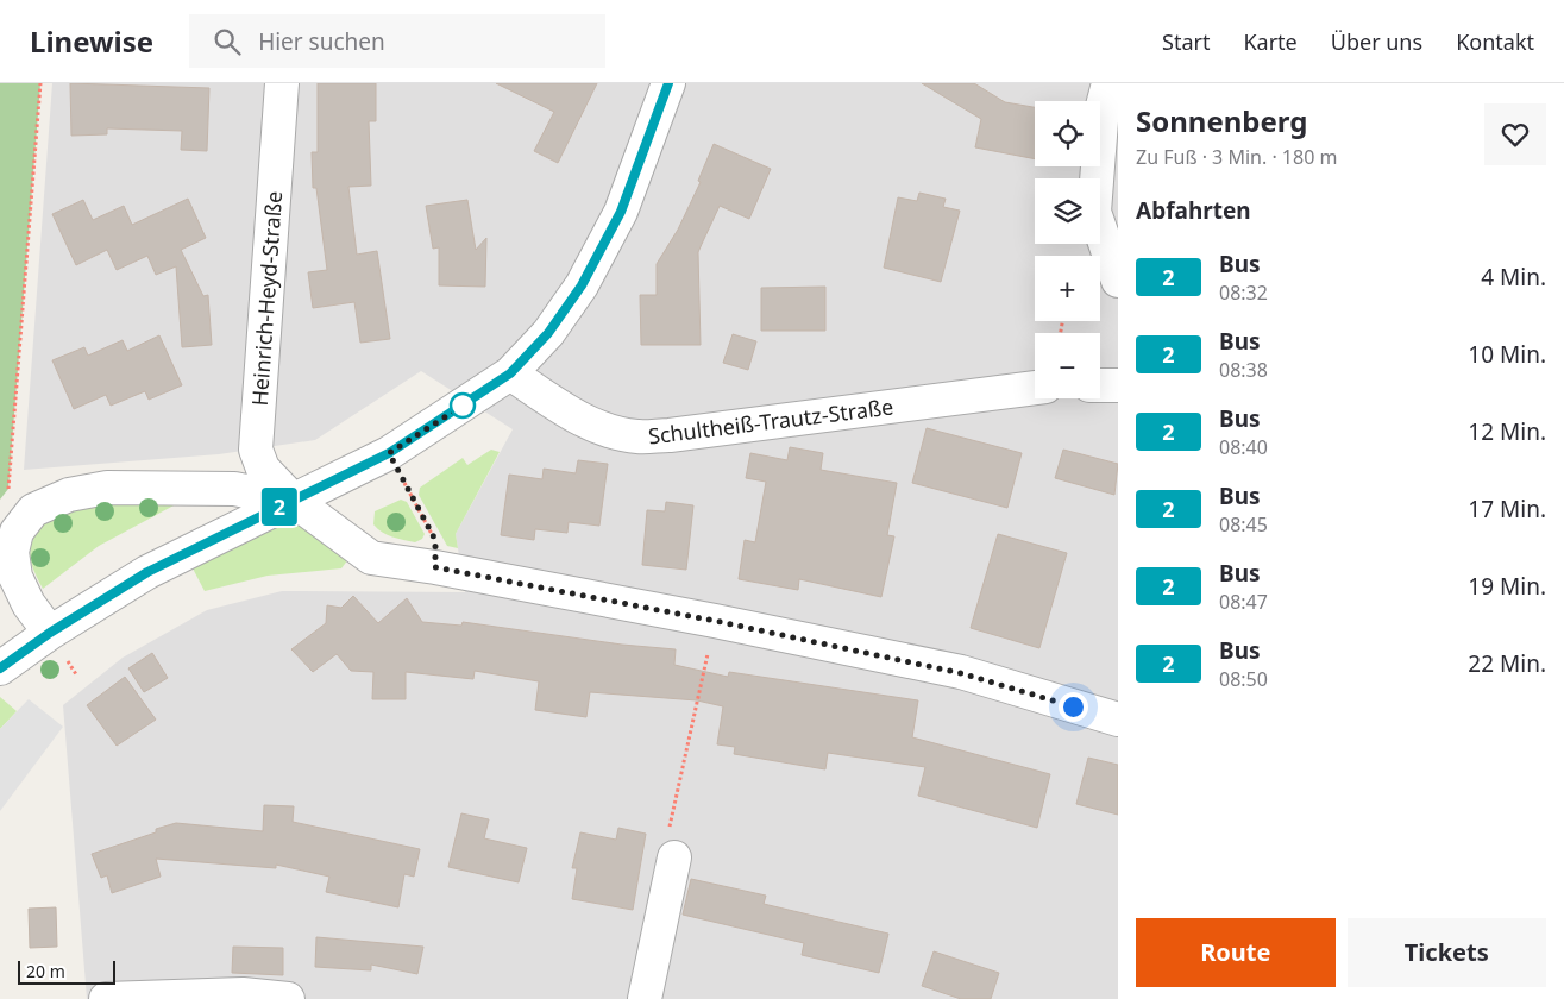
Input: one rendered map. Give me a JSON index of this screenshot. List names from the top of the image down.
{
  "streets": {
    "street": ["Heinrich-Heyd-Straße", "Schultheiß-Trautz-Straße"]
  },
  "lines": ["bus line 2"],
  "scale_bar": "20 m",
  "page": {
    "header": "Linewise",
    "search": "Hier suchen",
    "nav": [
      "Start",
      "Karte",
      "Über uns",
      "Kontakt"
    ],
    "on_map": "2",
    "heading": [
      ["Sonnenberg", "Zu Fuß · 3 Min. · 180 m"],
      "Abfahrten"
    ],
    "map_buttons": ["+", "−"],
    "list": [
      {
        "mark": "2",
        "name": "Bus",
        "note": "08:32",
        "value": "4 Min."
      },
      {
        "mark": "2",
        "name": "Bus",
        "note": "08:38",
        "value": "10 Min."
      },
      {
        "mark": "2",
        "name": "Bus",
        "note": "08:40",
        "value": "12 Min."
      },
      {
        "mark": "2",
        "name": "Bus",
        "note": "08:45",
        "value": "17 Min."
      },
      {
        "mark": "2",
        "name": "Bus",
        "note": "08:47",
        "value": "19 Min."
      },
      {
        "mark": "2",
        "name": "Bus",
        "note": "08:50",
        "value": "22 Min."
      }
    ],
    "buttons": ["Route", "Tickets"],
    "scale": "20 m"
  }
}
